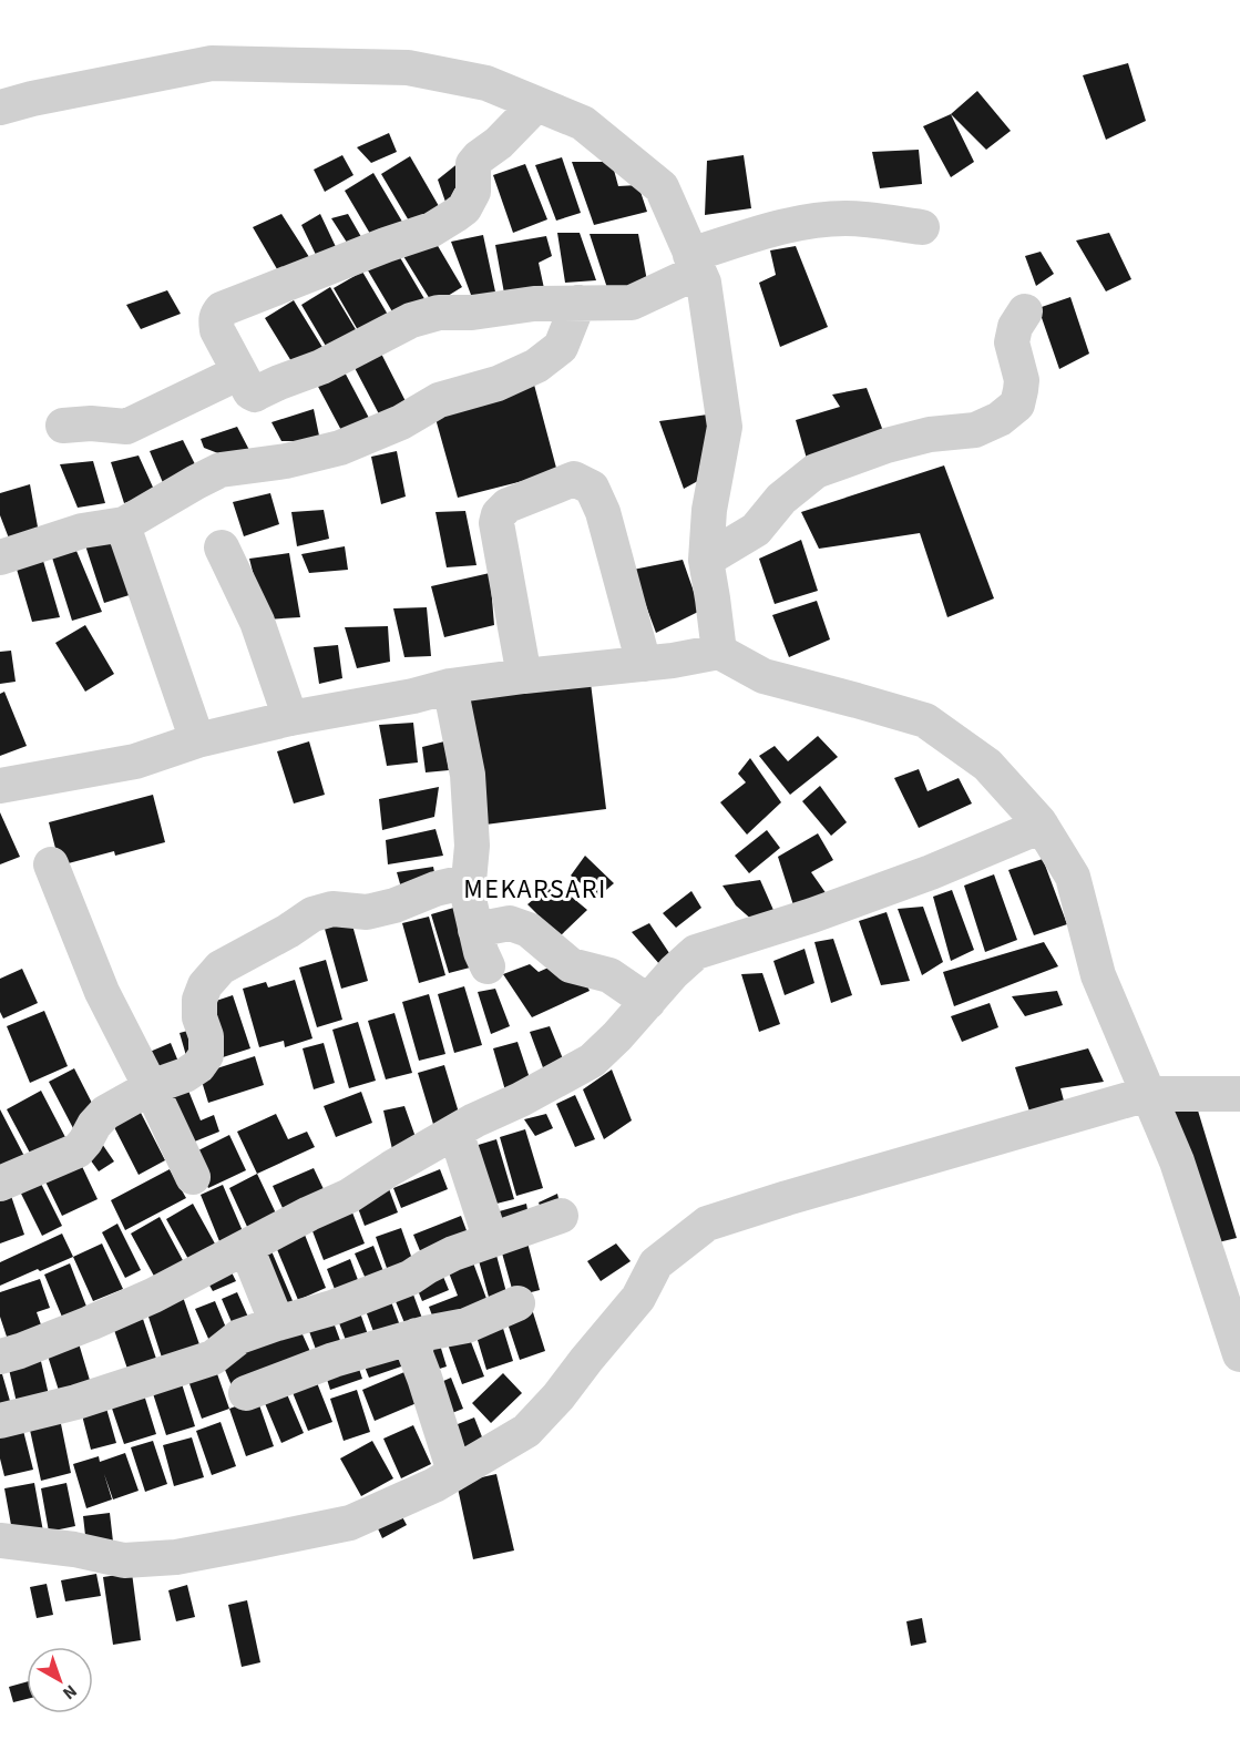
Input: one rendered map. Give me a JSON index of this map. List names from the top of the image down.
{
  "districts": ["MEKARSARI"],
  "north": "bottom right"
}
